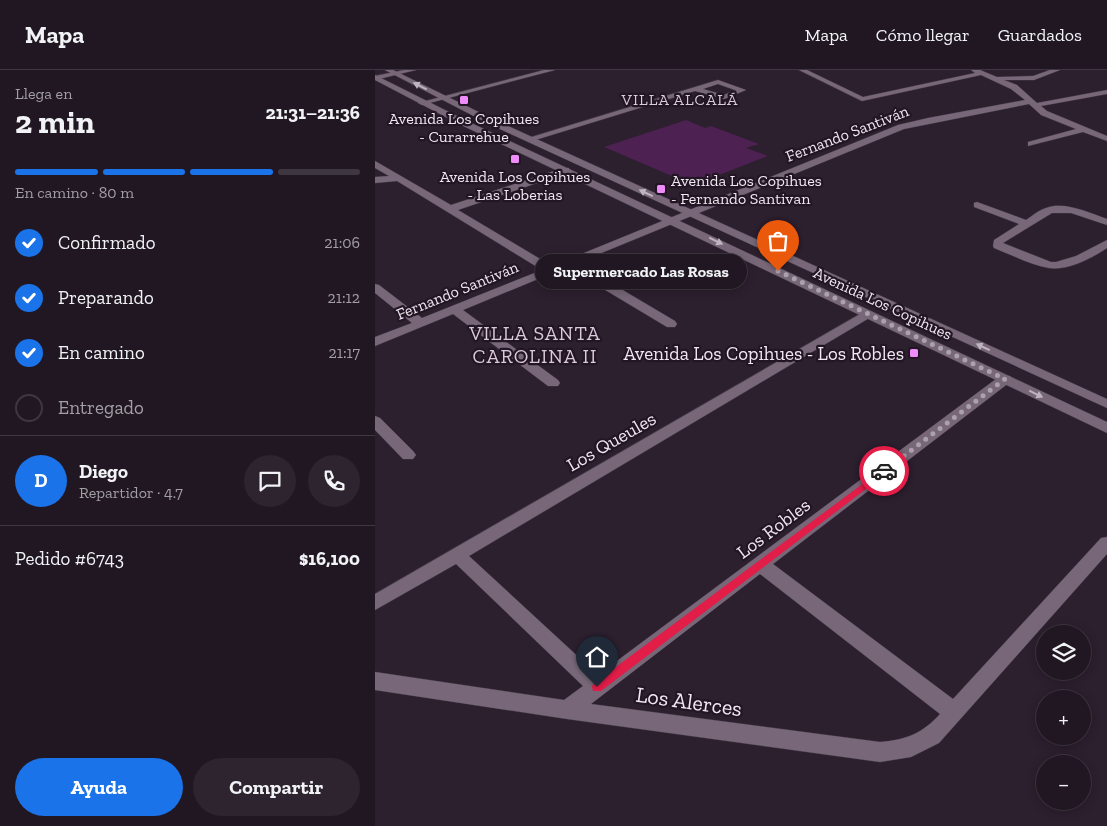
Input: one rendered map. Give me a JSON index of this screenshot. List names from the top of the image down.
{
  "streets": {
    "street": [
      "Fernando Santiván",
      "Avenida Los Copihues",
      "Los Queules",
      "Los Robles",
      "Los Alerces"
    ]
  },
  "crossings": [
    ["Fernando Santiván", "Avenida Los Copihues"],
    ["Avenida Los Copihues", "Los Queules"],
    ["Avenida Los Copihues", "Los Robles"],
    ["Los Robles", "Los Alerces"]
  ],
  "districts": ["VILLA ALCALÁ", "VILLA SANTA CAROLINA II"],
  "places": {
    "transit": [
      "Avenida Los Copihues - Curarrehue",
      "Avenida Los Copihues - Las Loberias",
      "Avenida Los Copihues - Fernando Santivan",
      "Avenida Los Copihues - Los Robles"
    ],
    "other": ["Supermercado Las Rosas"]
  },
  "page": {
    "header": "Mapa",
    "nav": ["Mapa", "Cómo llegar", "Guardados"],
    "heading": ["2 min", "Llega en", "21:31–21:36"],
    "panel": [
      "Diego",
      "Repartidor · 4.7",
      "Pedido #6743",
      "$16,100"
    ],
    "bar": "En camino · 80 m",
    "list": [
      ["Confirmado", "21:06"],
      ["Preparando", "21:12"],
      ["En camino", "21:17"],
      "Entregado"
    ],
    "bubble": "Supermercado Las Rosas",
    "round": "D",
    "map_buttons": ["+", "−"],
    "buttons": ["Ayuda", "Compartir"]
  }
}
